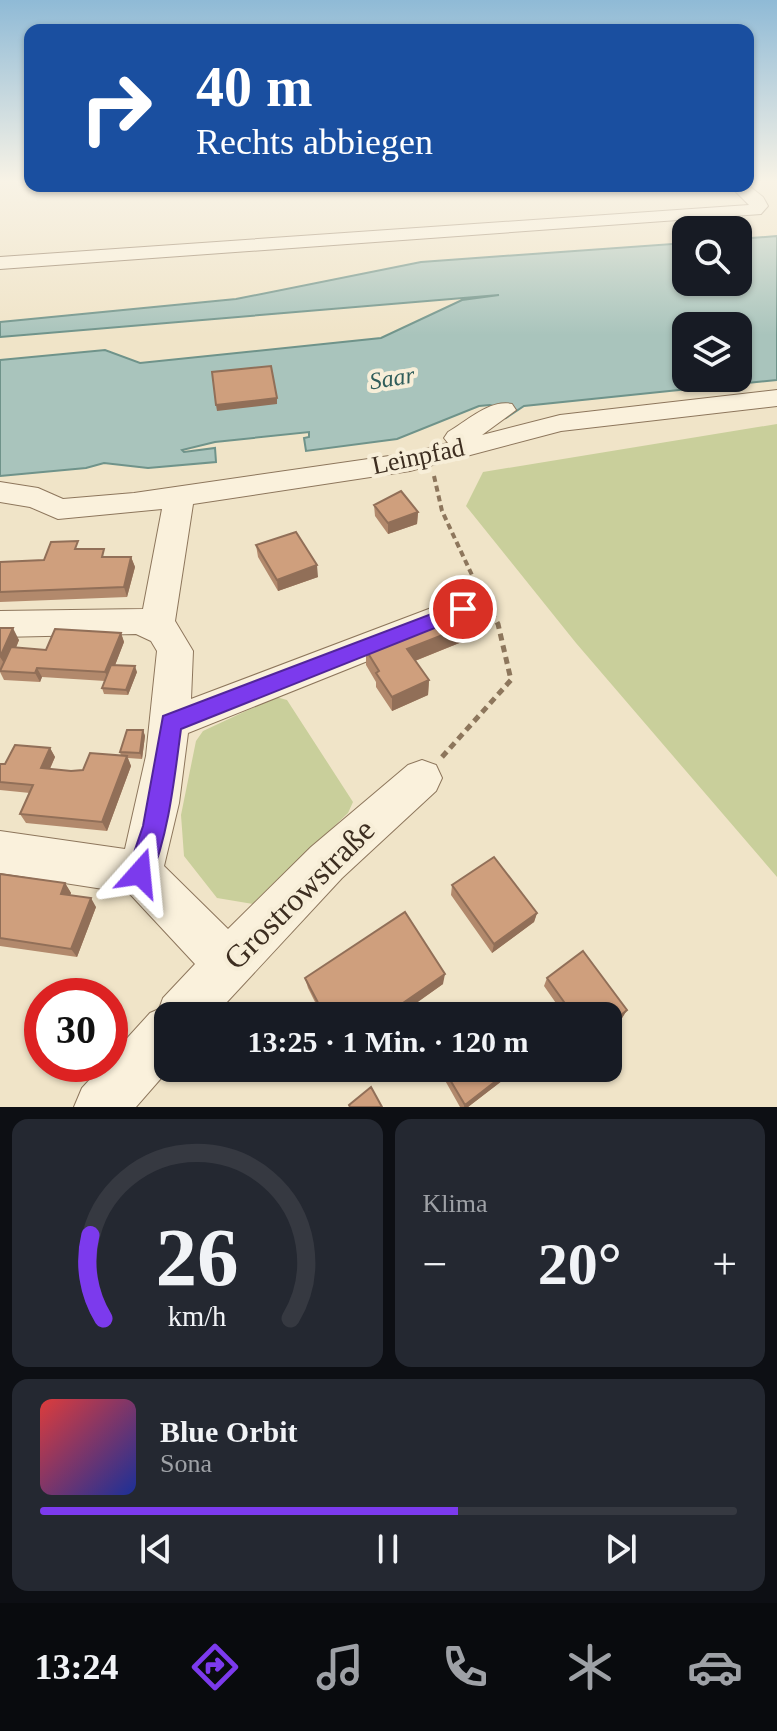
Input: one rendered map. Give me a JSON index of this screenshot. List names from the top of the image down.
{
  "streets": {
    "street": ["Leinpfad", "Grostrowstraße"]
  },
  "water": ["Saar"],
  "page": {
    "turn": ["40 m", "Rechts abbiegen"],
    "limit": "30",
    "trip": "13:25 · 1 Min. · 120 m",
    "tile": "Klima",
    "heat": ["−", "20°", "+"],
    "song": ["Blue Orbit", "Sona"],
    "tabs": "13:24",
    "gauge": ["26", "km/h"]
  }
}
